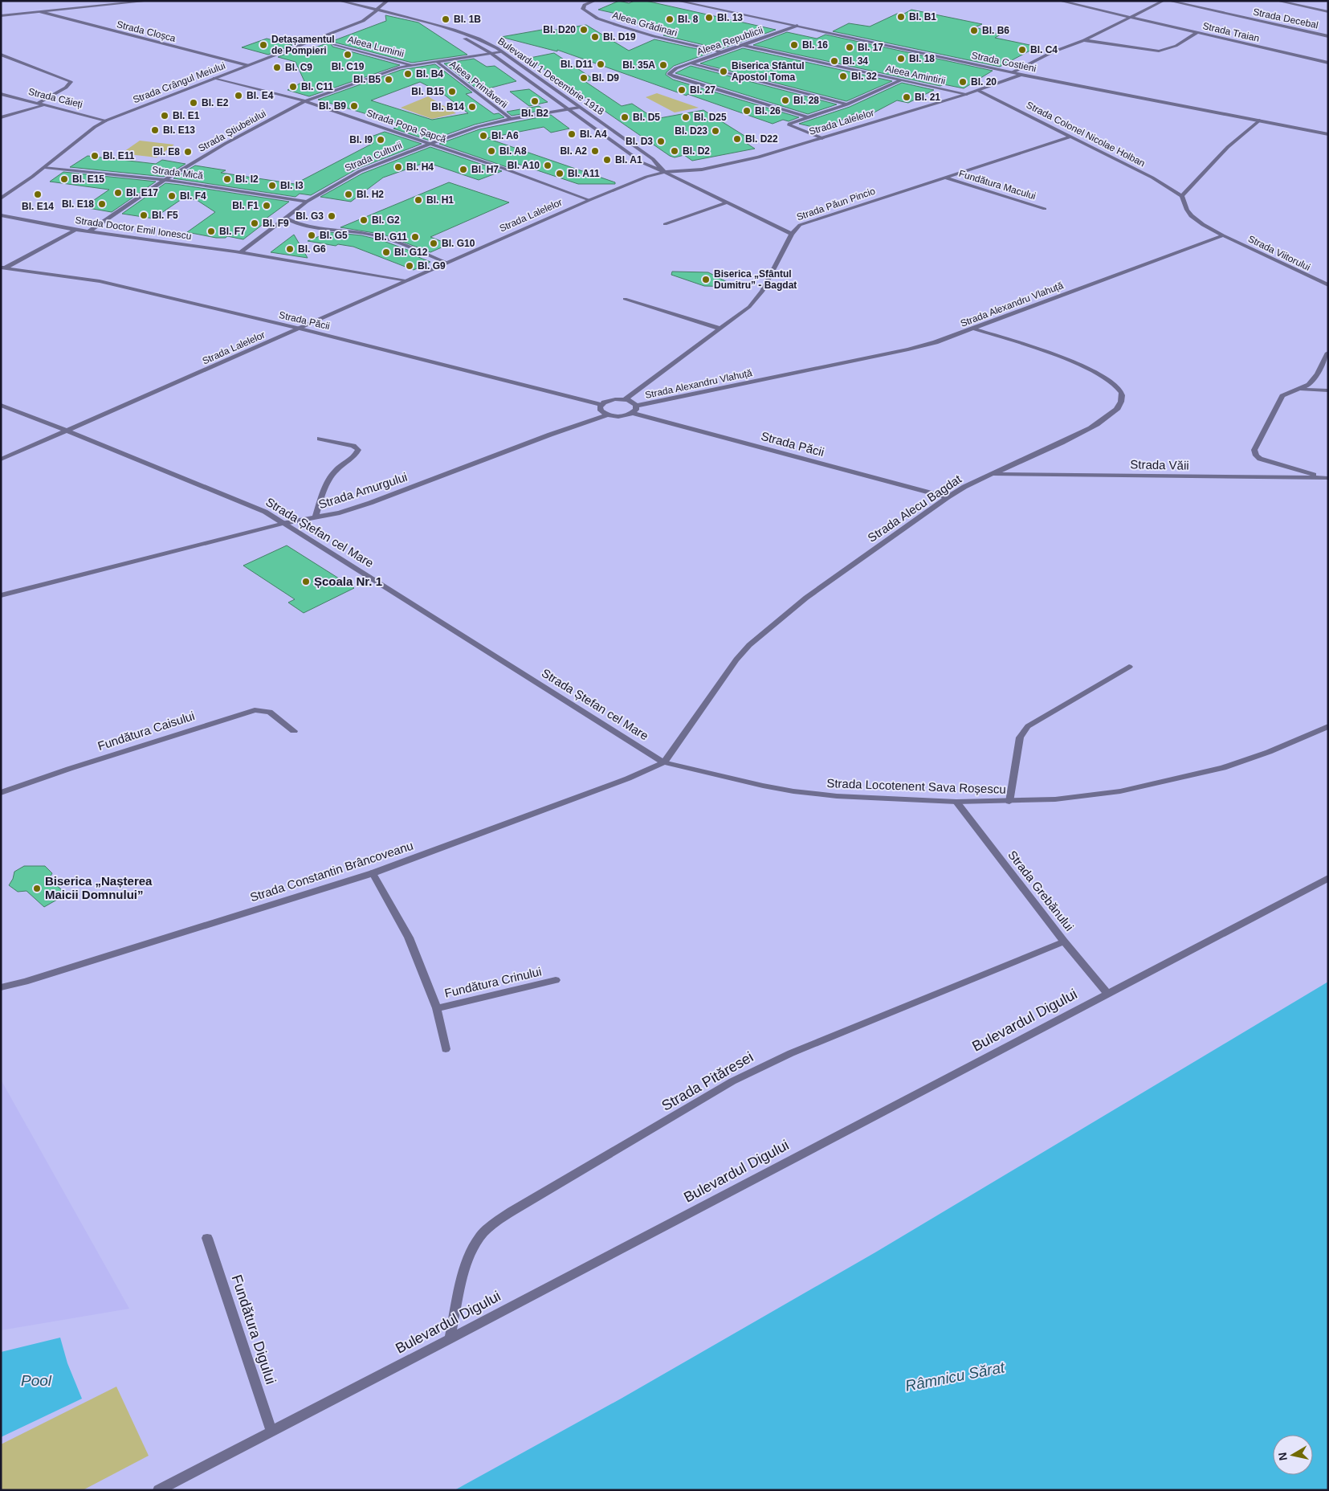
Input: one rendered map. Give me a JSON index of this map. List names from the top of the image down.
{
  "streets": {
    "street": [
      "Strada Decebal",
      "Aleea Grădinari",
      "Strada Cloșca",
      "Strada Traian",
      "Aleea Republicii",
      "Aleea Luminii",
      "Strada Costieni",
      "Aleea Amintirii",
      "Bulevardul 1 Decembrie 1918",
      "Strada Crângul Meiului",
      "Aleea Primăverii",
      "Strada Căieți",
      "Strada Lalelelor",
      "Strada Popa Șapcă",
      "Strada Știubeiului",
      "Strada Colonel Nicolae Holban",
      "Strada Culturii",
      "Strada Mică",
      "Fundătura Macului",
      "Strada Păun Pincio",
      "Strada Doctor Emil Ionescu",
      "Strada Viitorului",
      "Strada Alexandru Vlahuță",
      "Strada Păcii",
      "Strada Văii",
      "Strada Amurgului",
      "Strada Alecu Bagdat",
      "Strada Ștefan cel Mare",
      "Fundătura Caisului",
      "Strada Locotenent Sava Roșescu",
      "Strada Constantin Brâncoveanu",
      "Strada Grebănului",
      "Fundătura Crinului",
      "Bulevardul Digului",
      "Strada Pităresei",
      "Fundătura Digului"
    ]
  },
  "crossings": [
    ["Aleea Grădinari", "Aleea Republicii"],
    ["Strada Cloșca", "Strada Crângul Meiului"],
    ["Aleea Republicii", "Strada Costieni"],
    ["Aleea Republicii", "Aleea Amintirii"],
    ["Aleea Luminii", "Strada Știubeiului"],
    ["Strada Costieni", "Strada Lalelelor"],
    ["Aleea Amintirii", "Strada Lalelelor"],
    ["Bulevardul 1 Decembrie 1918", "Strada Crângul Meiului"],
    ["Bulevardul 1 Decembrie 1918", "Strada Lalelelor"],
    ["Bulevardul 1 Decembrie 1918", "Strada Știubeiului"],
    ["Bulevardul 1 Decembrie 1918", "Strada Culturii"],
    ["Bulevardul 1 Decembrie 1918", "Strada Păun Pincio"],
    ["Strada Crângul Meiului", "Strada Căieți"],
    ["Strada Crângul Meiului", "Strada Popa Șapcă"],
    ["Strada Crângul Meiului", "Strada Mică"],
    ["Aleea Primăverii", "Strada Știubeiului"],
    ["Aleea Primăverii", "Strada Culturii"],
    ["Strada Lalelelor", "Strada Popa Șapcă"],
    ["Strada Lalelelor", "Strada Colonel Nicolae Holban"],
    ["Strada Lalelelor", "Strada Doctor Emil Ionescu"],
    ["Strada Lalelelor", "Strada Păcii"],
    ["Strada Lalelelor", "Strada Ștefan cel Mare"],
    ["Strada Popa Șapcă", "Strada Știubeiului"],
    ["Strada Popa Șapcă", "Strada Culturii"],
    ["Strada Știubeiului", "Strada Mică"],
    ["Strada Știubeiului", "Strada Doctor Emil Ionescu"],
    ["Strada Colonel Nicolae Holban", "Strada Păun Pincio"],
    ["Strada Culturii", "Strada Mică"],
    ["Strada Culturii", "Strada Doctor Emil Ionescu"],
    ["Fundătura Macului", "Strada Păun Pincio"],
    ["Strada Viitorului", "Strada Alexandru Vlahuță"],
    ["Strada Alexandru Vlahuță", "Strada Alecu Bagdat"],
    ["Strada Păcii", "Strada Amurgului"],
    ["Strada Păcii", "Strada Alecu Bagdat"],
    ["Strada Văii", "Strada Alecu Bagdat"],
    ["Strada Amurgului", "Strada Ștefan cel Mare"],
    ["Strada Alecu Bagdat", "Strada Ștefan cel Mare"],
    ["Strada Alecu Bagdat", "Strada Locotenent Sava Roșescu"],
    ["Strada Alecu Bagdat", "Strada Constantin Brâncoveanu"],
    ["Strada Ștefan cel Mare", "Strada Locotenent Sava Roșescu"],
    ["Strada Ștefan cel Mare", "Strada Constantin Brâncoveanu"],
    ["Strada Locotenent Sava Roșescu", "Strada Constantin Brâncoveanu"],
    ["Strada Locotenent Sava Roșescu", "Strada Grebănului"],
    ["Strada Constantin Brâncoveanu", "Fundătura Crinului"],
    ["Strada Grebănului", "Bulevardul Digului"],
    ["Strada Grebănului", "Strada Pităresei"],
    ["Bulevardul Digului", "Strada Pităresei"],
    ["Bulevardul Digului", "Fundătura Digului"]
  ],
  "water": ["Râmnicu Sărat", "Pool"],
  "places": [
    "Bl. B1",
    "Bl. 13",
    "Bl. 1B",
    "Bl. 8",
    "Bl. D20",
    "Bl. B6",
    "Bl. D19",
    "Detașamentul de Pompieri",
    "Bl. 16",
    "Bl. 17",
    "Bl. C4",
    "Bl. C19",
    "Bl. 18",
    "Bl. 34",
    "Bl. D11",
    "Bl. 35A",
    "Bl. C9",
    "Biserica Sfântul Apostol Toma",
    "Bl. B4",
    "Bl. 32",
    "Bl. D9",
    "Bl. B5",
    "Bl. 20",
    "Bl. C11",
    "Bl. 27",
    "Bl. B15",
    "Bl. E4",
    "Bl. 21",
    "Bl. 28",
    "Bl. B2",
    "Bl. E2",
    "Bl. B9",
    "Bl. B14",
    "Bl. 26",
    "Bl. E1",
    "Bl. D5",
    "Bl. D25",
    "Bl. E13",
    "Bl. D23",
    "Bl. A4",
    "Bl. A6",
    "Bl. D22",
    "Bl. I9",
    "Bl. D3",
    "Bl. A8",
    "Bl. A2",
    "Bl. D2",
    "Bl. E8",
    "Bl. E11",
    "Bl. A1",
    "Bl. A10",
    "Bl. H4",
    "Bl. H7",
    "Bl. A11",
    "Bl. E15",
    "Bl. I2",
    "Bl. I3",
    "Bl. E17",
    "Bl. E14",
    "Bl. H2",
    "Bl. F4",
    "Bl. H1",
    "Bl. E18",
    "Bl. F1",
    "Bl. F5",
    "Bl. G3",
    "Bl. G2",
    "Bl. F9",
    "Bl. F7",
    "Bl. G5",
    "Bl. G11",
    "Bl. G10",
    "Bl. G6",
    "Bl. G12",
    "Bl. G9",
    "Biserica „Sfântul Dumitru” - Bagdat",
    "Școala Nr. 1",
    "Biserica „Nașterea Maicii Domnului”"
  ],
  "north": "left"
}
